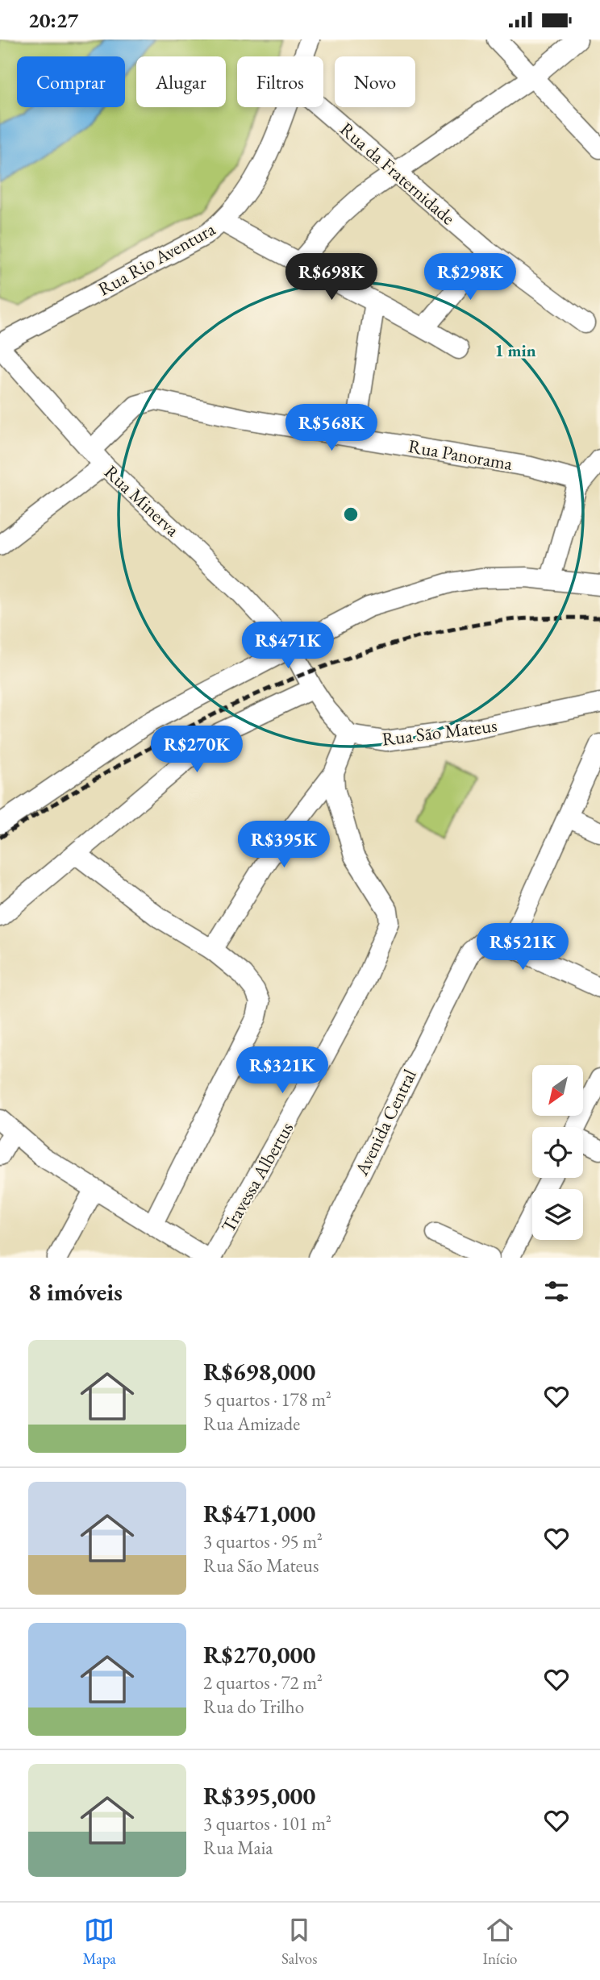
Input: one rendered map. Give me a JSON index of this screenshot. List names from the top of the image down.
{
  "streets": {
    "street": [
      "Rua da Fraternidade",
      "Rua Rio Aventura",
      "Rua Panorama",
      "Rua Minerva",
      "Rua São Mateus",
      "Avenida Central",
      "Travessa Albertus"
    ]
  },
  "crossings": [
    ["Rua Rio Aventura", "Rua Minerva"],
    ["Rua Panorama", "Rua Minerva"]
  ],
  "north": "bottom left",
  "page": {
    "status": "20:27",
    "chip": [
      "Comprar",
      "Alugar",
      "Filtros",
      "Novo"
    ],
    "price": [
      "R$698K",
      "R$298K",
      "R$568K",
      "R$471K",
      "R$270K",
      "R$395K",
      "R$521K",
      "R$321K"
    ],
    "heading": "8 imóveis",
    "list": [
      {
        "name": "R$698,000",
        "note": "5 quartos · 178 m² · Rua Amizade"
      },
      {
        "name": "R$471,000",
        "note": "3 quartos · 95 m² · Rua São Mateus"
      },
      {
        "name": "R$270,000",
        "note": "2 quartos · 72 m² · Rua do Trilho"
      },
      {
        "name": "R$395,000",
        "note": "3 quartos · 101 m² · Rua Maia"
      }
    ],
    "tabs": ["Mapa", "Salvos", "Início"]
  },
  "rings": ["1 min"]
}
